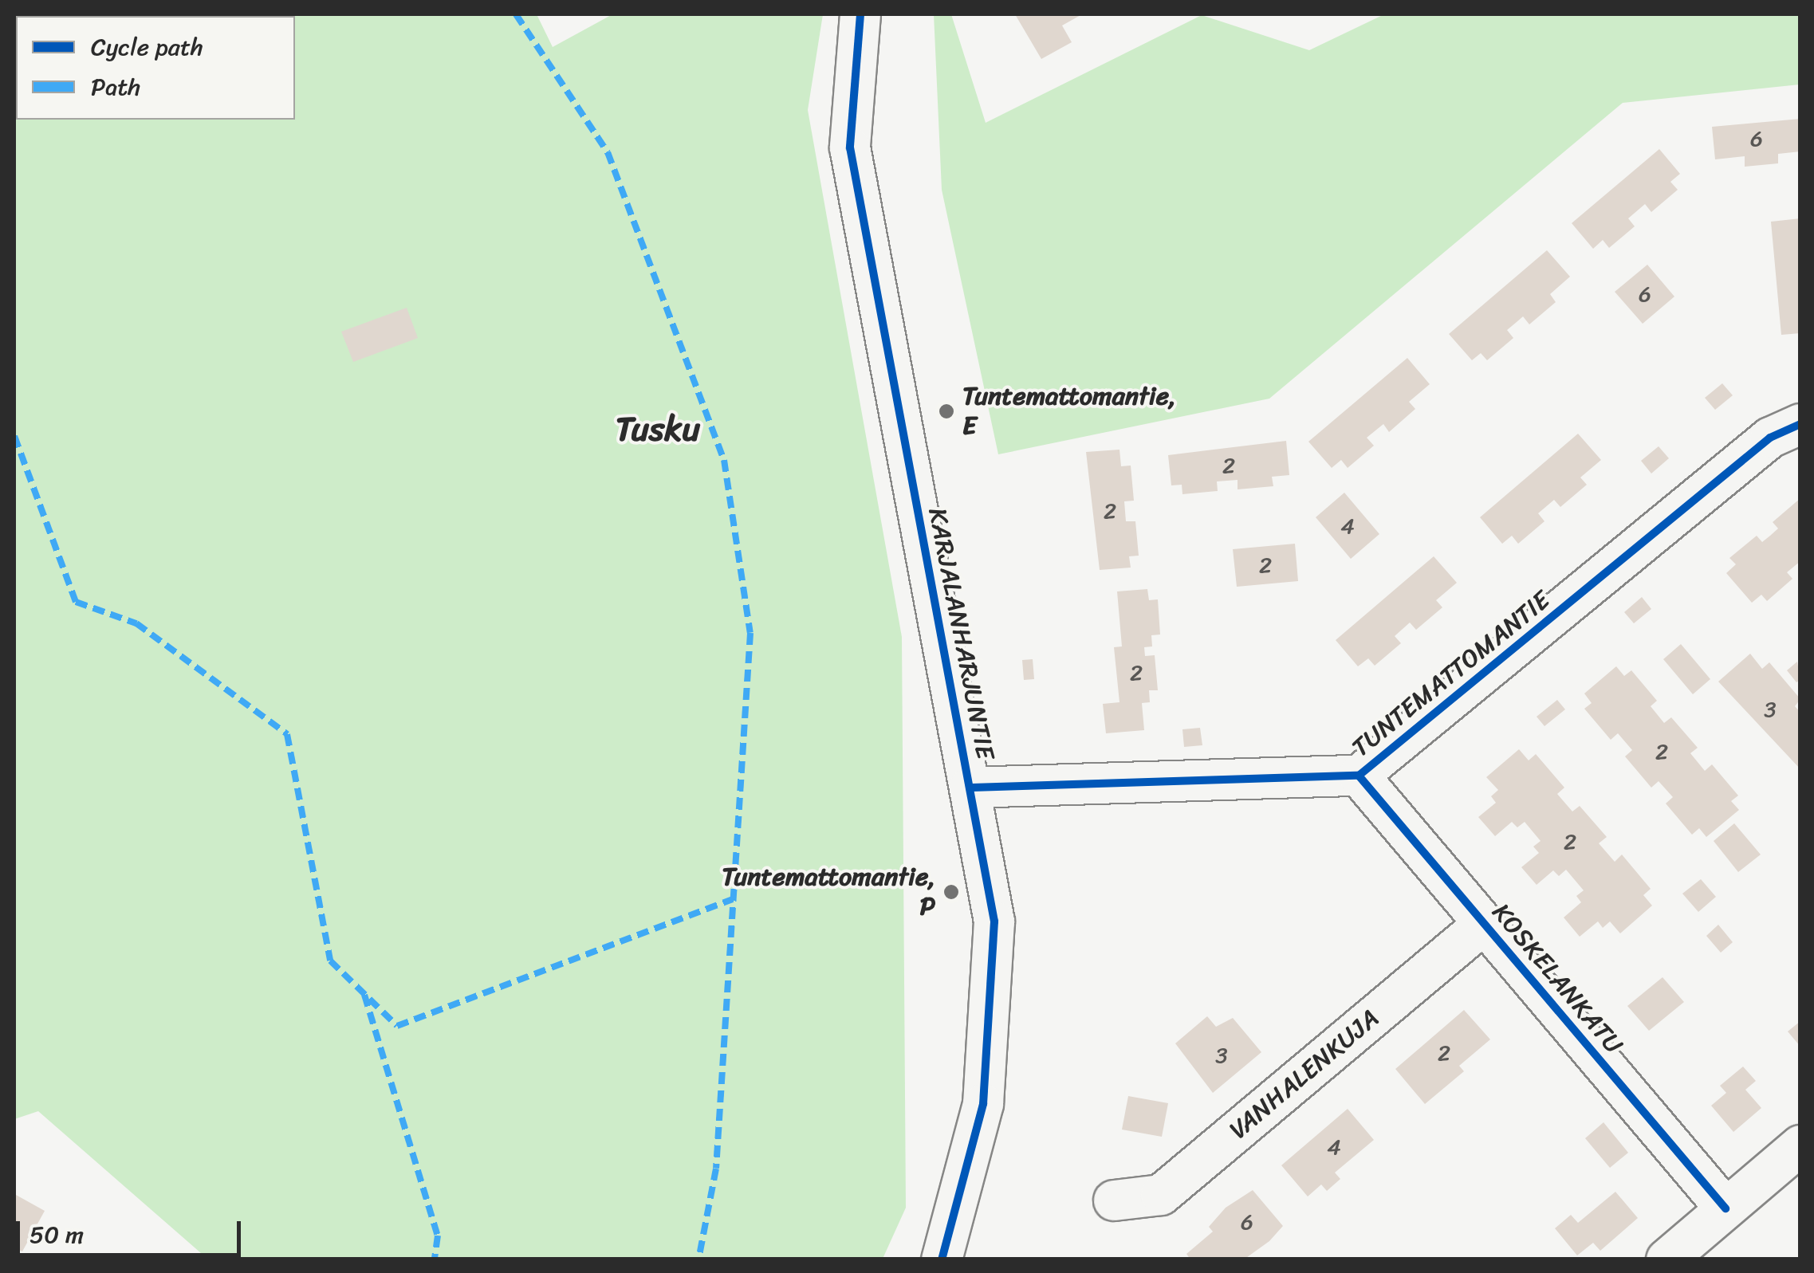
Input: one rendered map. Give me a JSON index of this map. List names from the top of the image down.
{
  "streets": {
    "street": [
      "KARJALANHARJUNTIE",
      "TUNTEMATTOMANTIE",
      "KOSKELANKATU",
      "VANHALENKUJA"
    ]
  },
  "crossings": [
    ["KARJALANHARJUNTIE", "TUNTEMATTOMANTIE"],
    ["TUNTEMATTOMANTIE", "KOSKELANKATU"],
    ["KOSKELANKATU", "VANHALENKUJA"]
  ],
  "districts": ["Tusku"],
  "places": ["Tuntemattomantie, E", "Tuntemattomantie, P"],
  "house_numbers": [
    "6",
    "6",
    "2",
    "2",
    "4",
    "2",
    "2",
    "3",
    "2",
    "2",
    "2",
    "3",
    "4",
    "6"
  ],
  "legend": ["Cycle path", "Path"],
  "scale_bar": "50 m"
}
